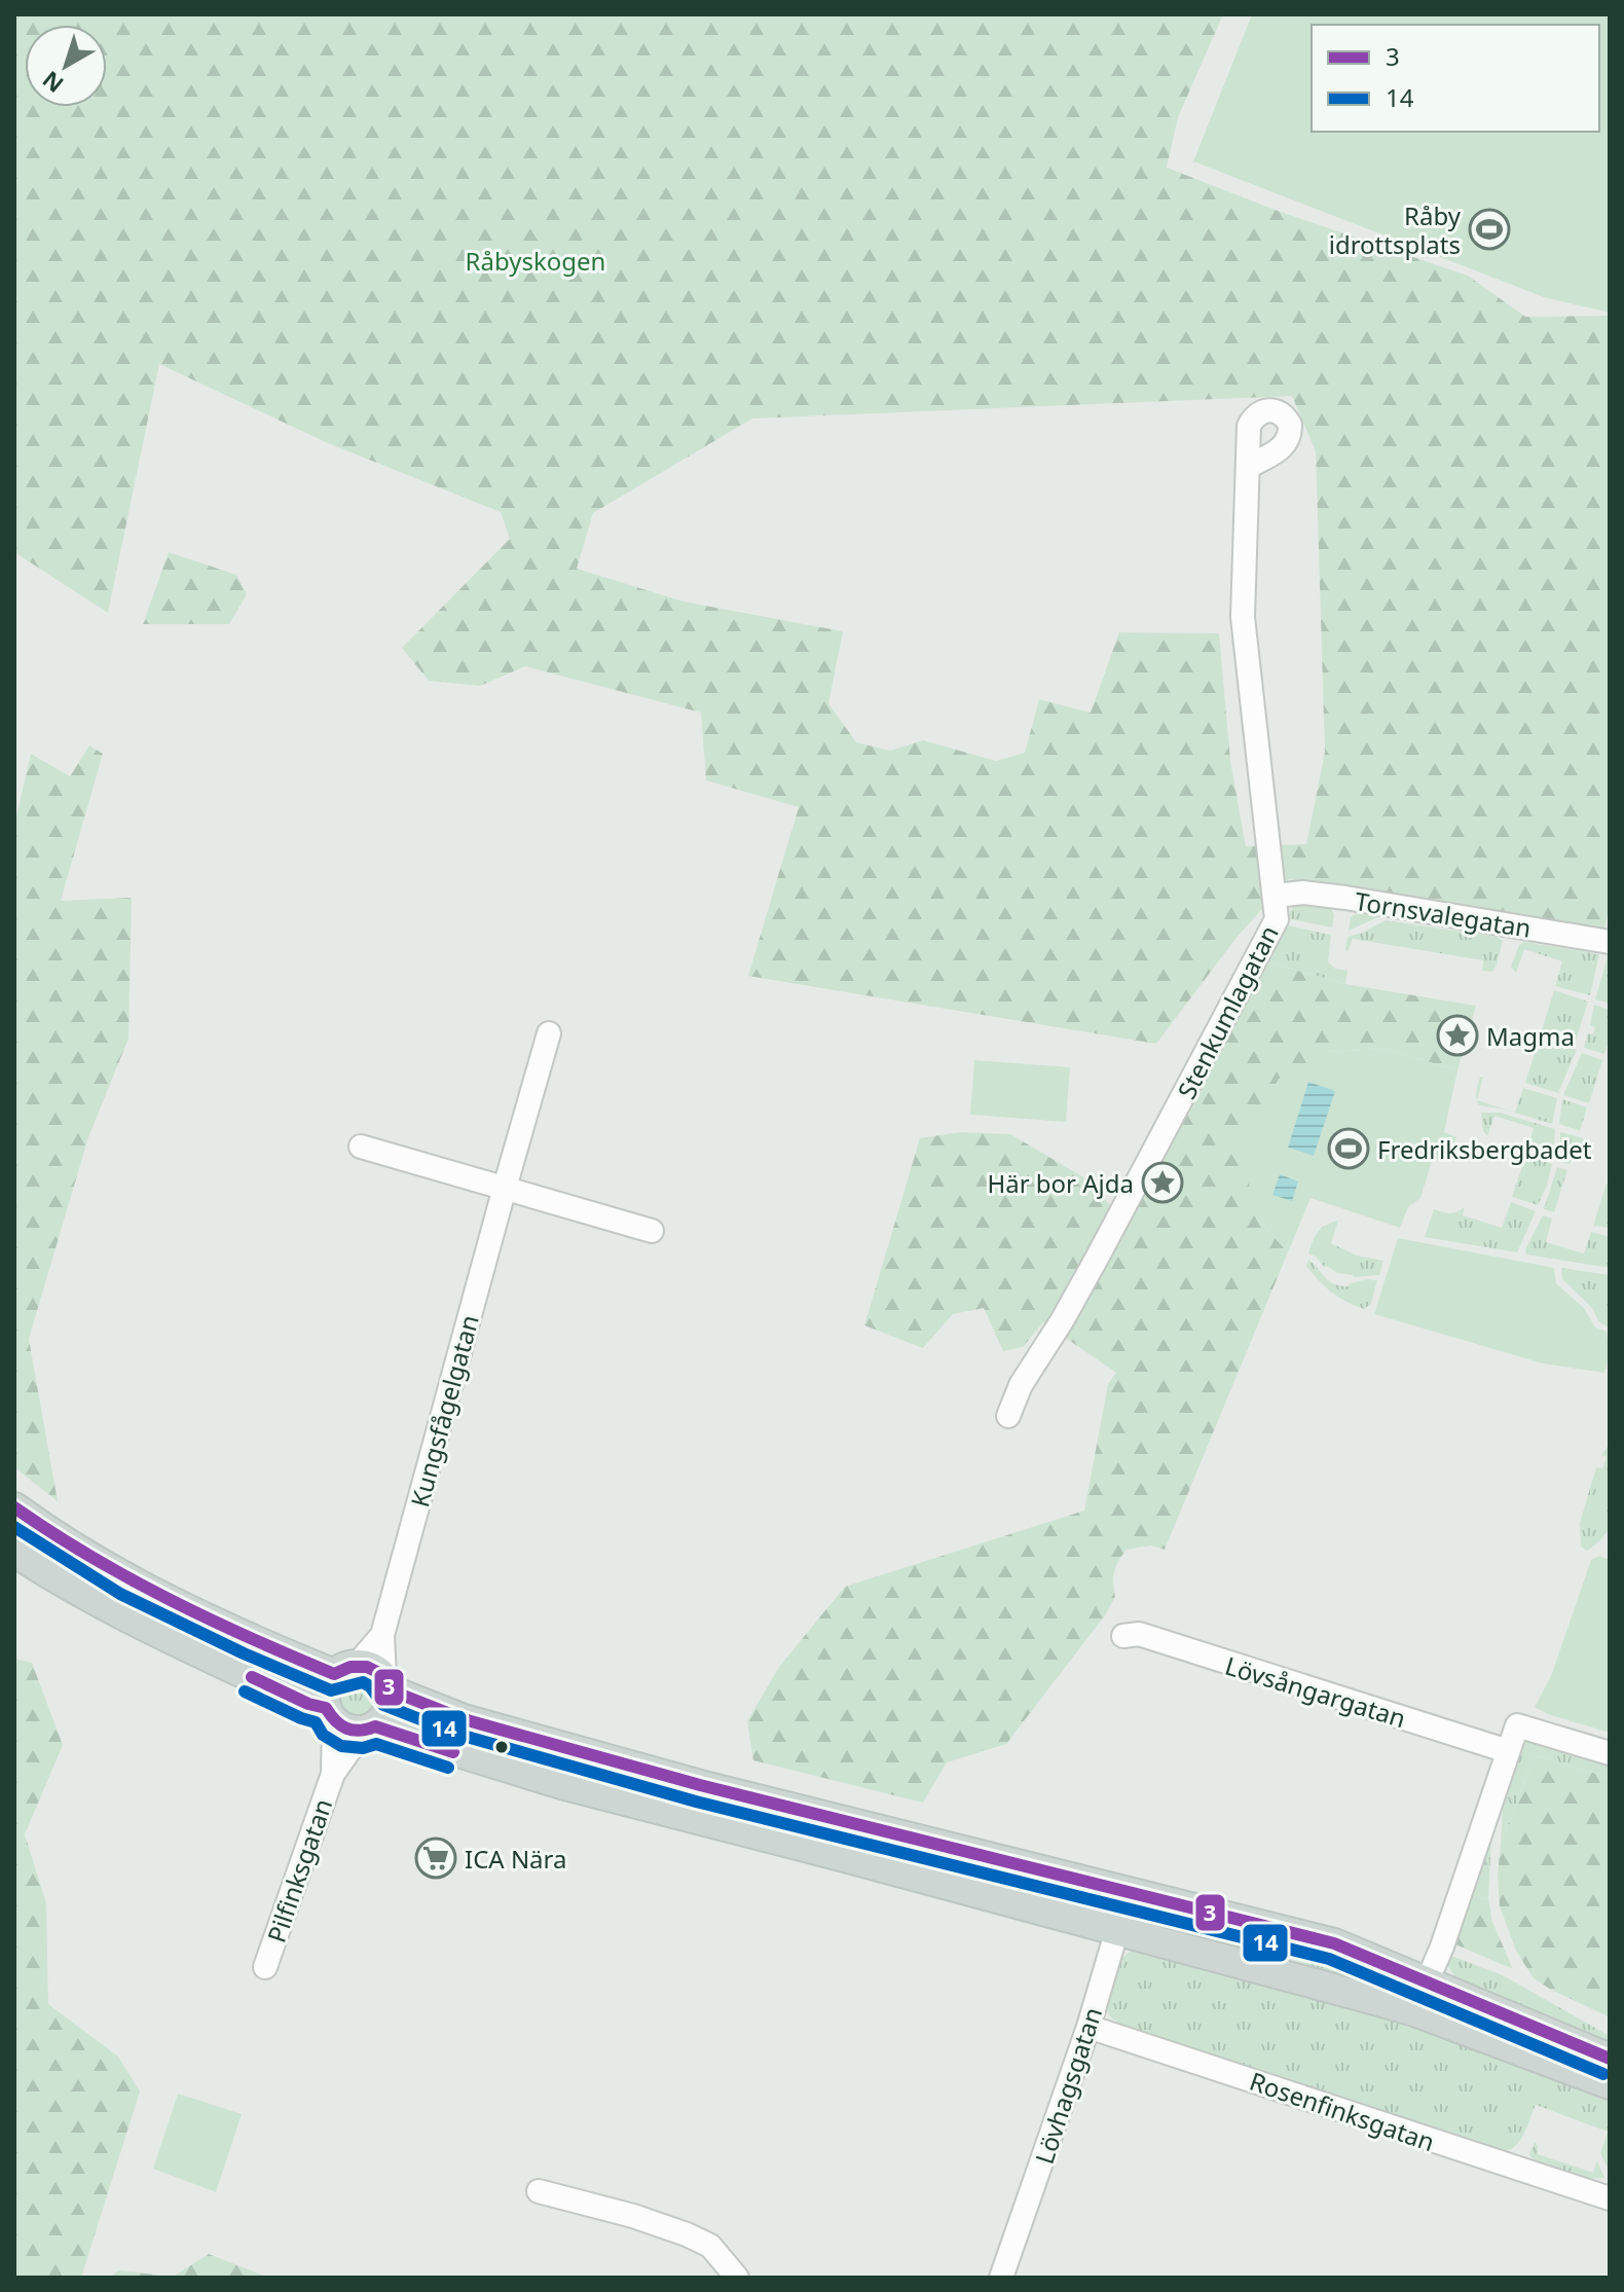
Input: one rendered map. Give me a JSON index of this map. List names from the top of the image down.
{
  "streets": {
    "street": [
      "Tornsvalegatan",
      "Stenkumlagatan",
      "Kungsfågelgatan",
      "Lövsångargatan",
      "Pilfinksgatan",
      "Lövhagsgatan",
      "Rosenfinksgatan"
    ]
  },
  "crossings": [
    ["Tornsvalegatan", "Stenkumlagatan"],
    ["Kungsfågelgatan", "Pilfinksgatan"],
    ["Lövhagsgatan", "Rosenfinksgatan"]
  ],
  "parks": ["Råbyskogen"],
  "places": {
    "sports": ["Råby idrottsplats", "Fredriksbergbadet"],
    "place": ["Magma", "Här bor Ajda"],
    "supermarket": ["ICA Nära"]
  },
  "lines": ["transit line 3", "transit line 14"],
  "legend": ["3", "14"],
  "north": "bottom left"
}
